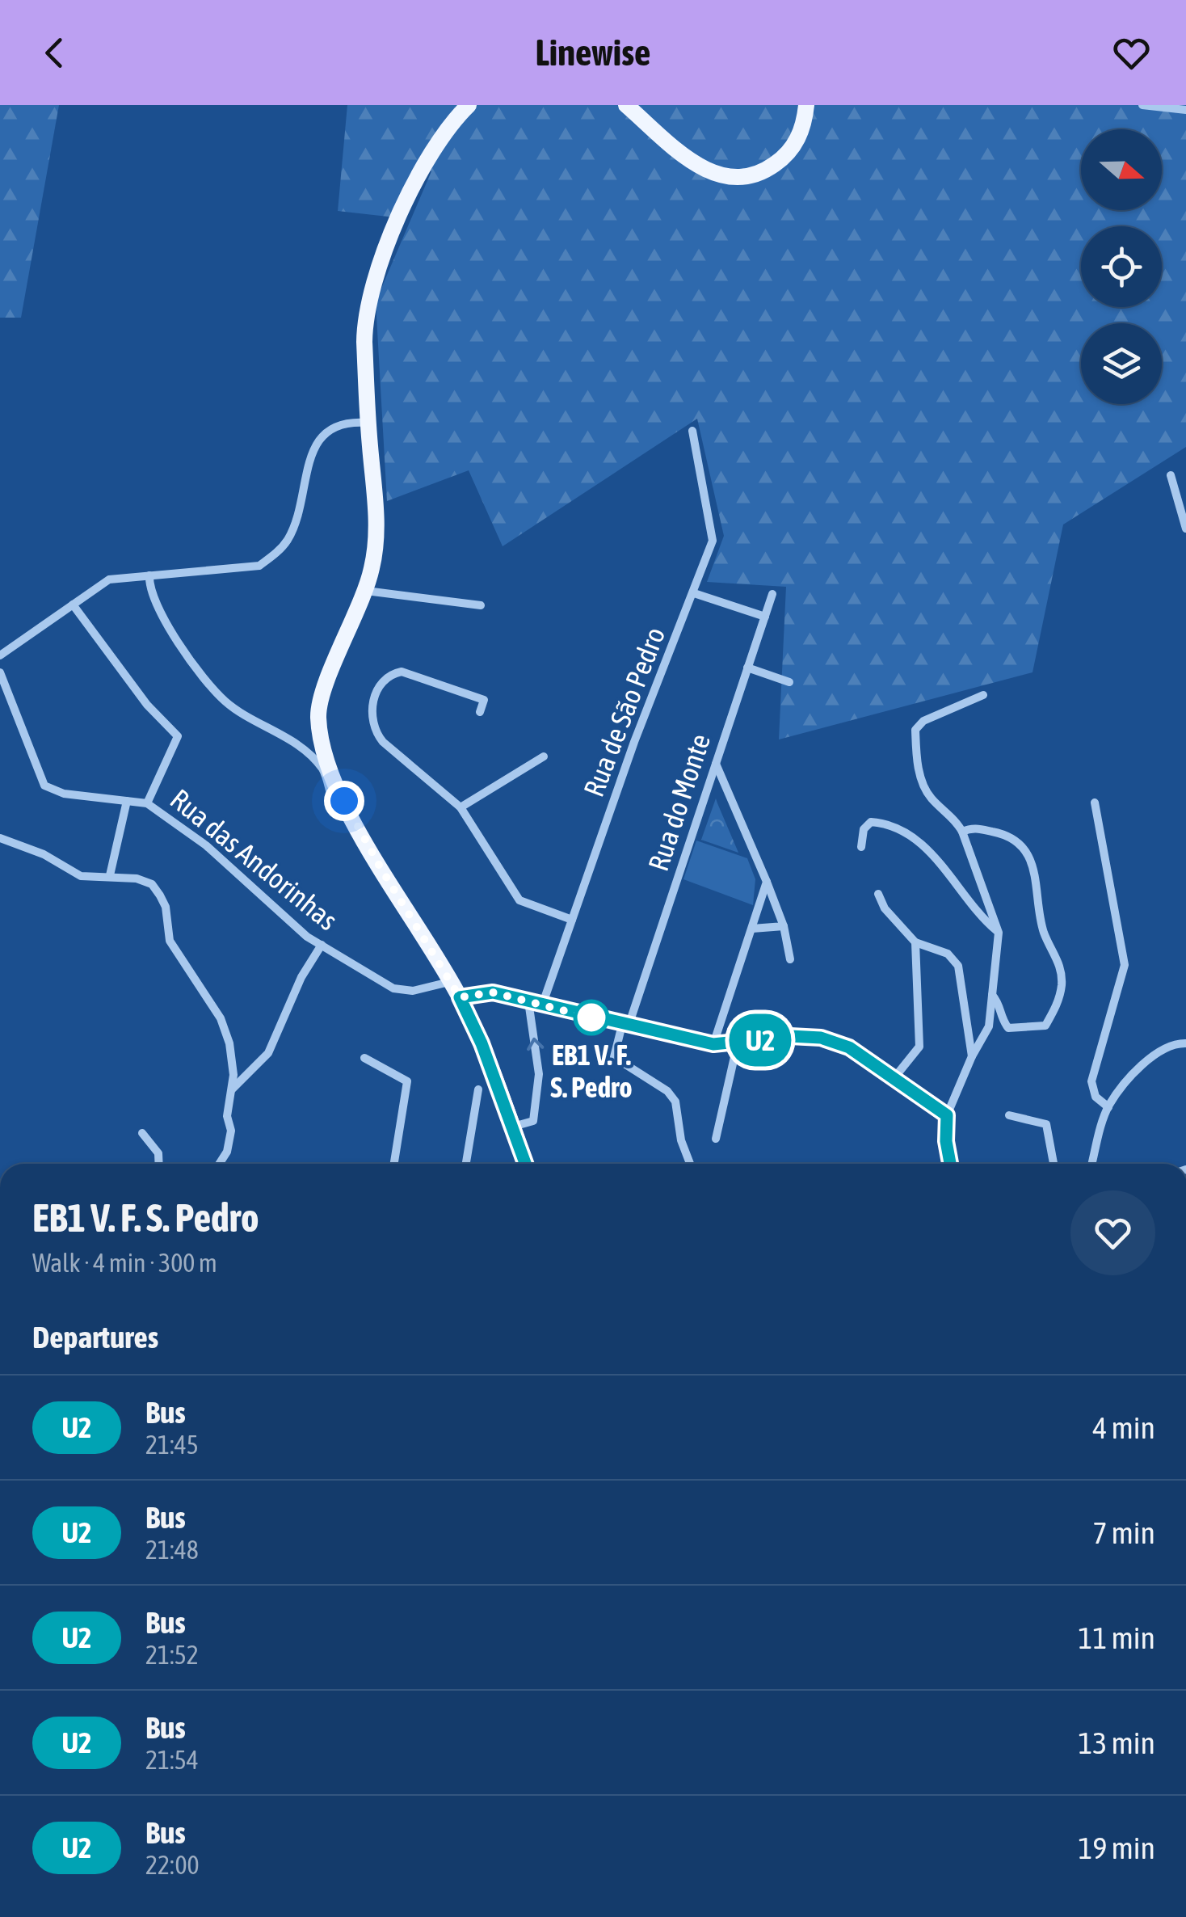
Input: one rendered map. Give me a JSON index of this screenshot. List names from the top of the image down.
{
  "streets": {
    "street": ["Rua de São Pedro", "Rua do Monte", "Rua das Andorinhas"]
  },
  "places": ["EB1 V. F. S. Pedro"],
  "lines": ["bus line U2"],
  "north": "right",
  "page": {
    "header": "Linewise",
    "on_map": "U2",
    "heading": [
      ["EB1 V. F. S. Pedro", "Walk · 4 min · 300 m"],
      "Departures"
    ],
    "list": [
      {
        "mark": "U2",
        "name": "Bus",
        "note": "21:45",
        "value": "4 min"
      },
      {
        "mark": "U2",
        "name": "Bus",
        "note": "21:48",
        "value": "7 min"
      },
      {
        "mark": "U2",
        "name": "Bus",
        "note": "21:52",
        "value": "11 min"
      },
      {
        "mark": "U2",
        "name": "Bus",
        "note": "21:54",
        "value": "13 min"
      },
      {
        "mark": "U2",
        "name": "Bus",
        "note": "22:00",
        "value": "19 min"
      }
    ]
  }
}
